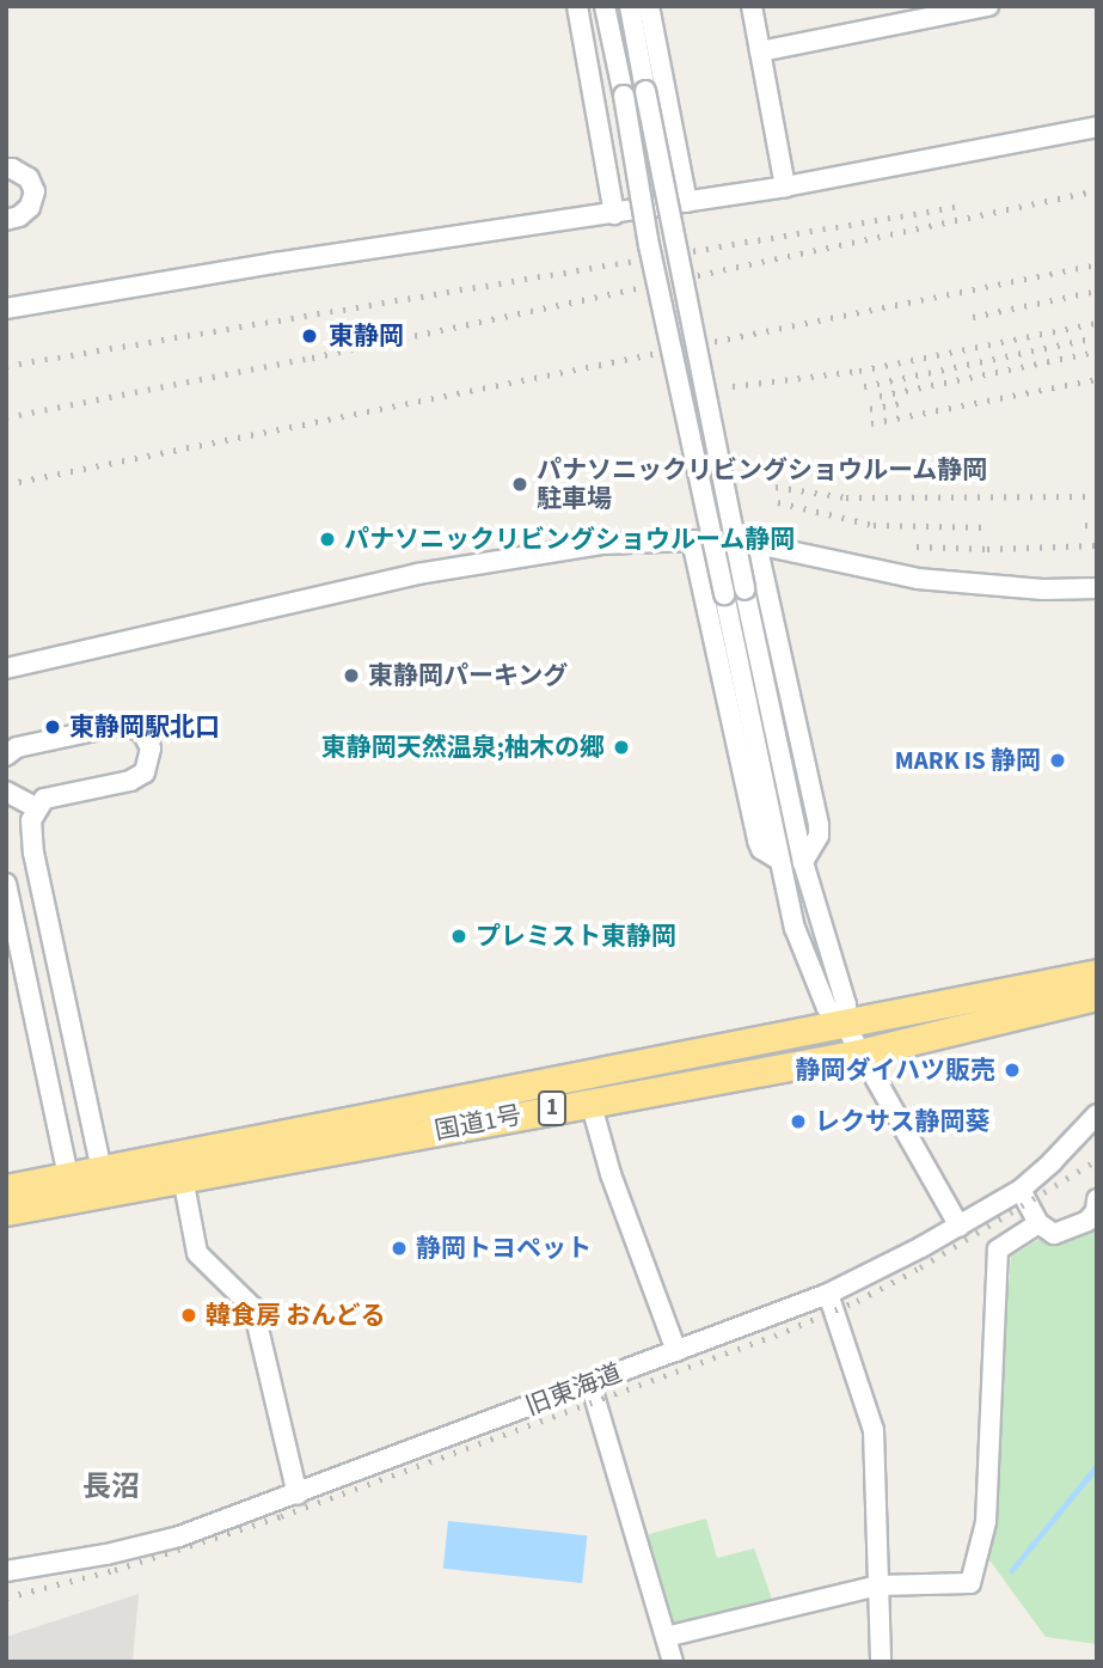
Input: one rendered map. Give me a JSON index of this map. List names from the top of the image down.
{
  "streets": {
    "highway": ["1", "国道1号"],
    "street": ["旧東海道"]
  },
  "districts": ["長沼"],
  "places": [
    "東静岡",
    "パナソニックリビングショウルーム静岡 駐車場",
    "パナソニックリビングショウルーム静岡",
    "東静岡パーキング",
    "東静岡駅北口",
    "東静岡天然温泉;柚木の郷",
    "MARK IS 静岡",
    "プレミスト東静岡",
    "静岡ダイハツ販売",
    "レクサス静岡葵",
    "静岡トヨペット",
    "韓食房 おんどる"
  ]
}
